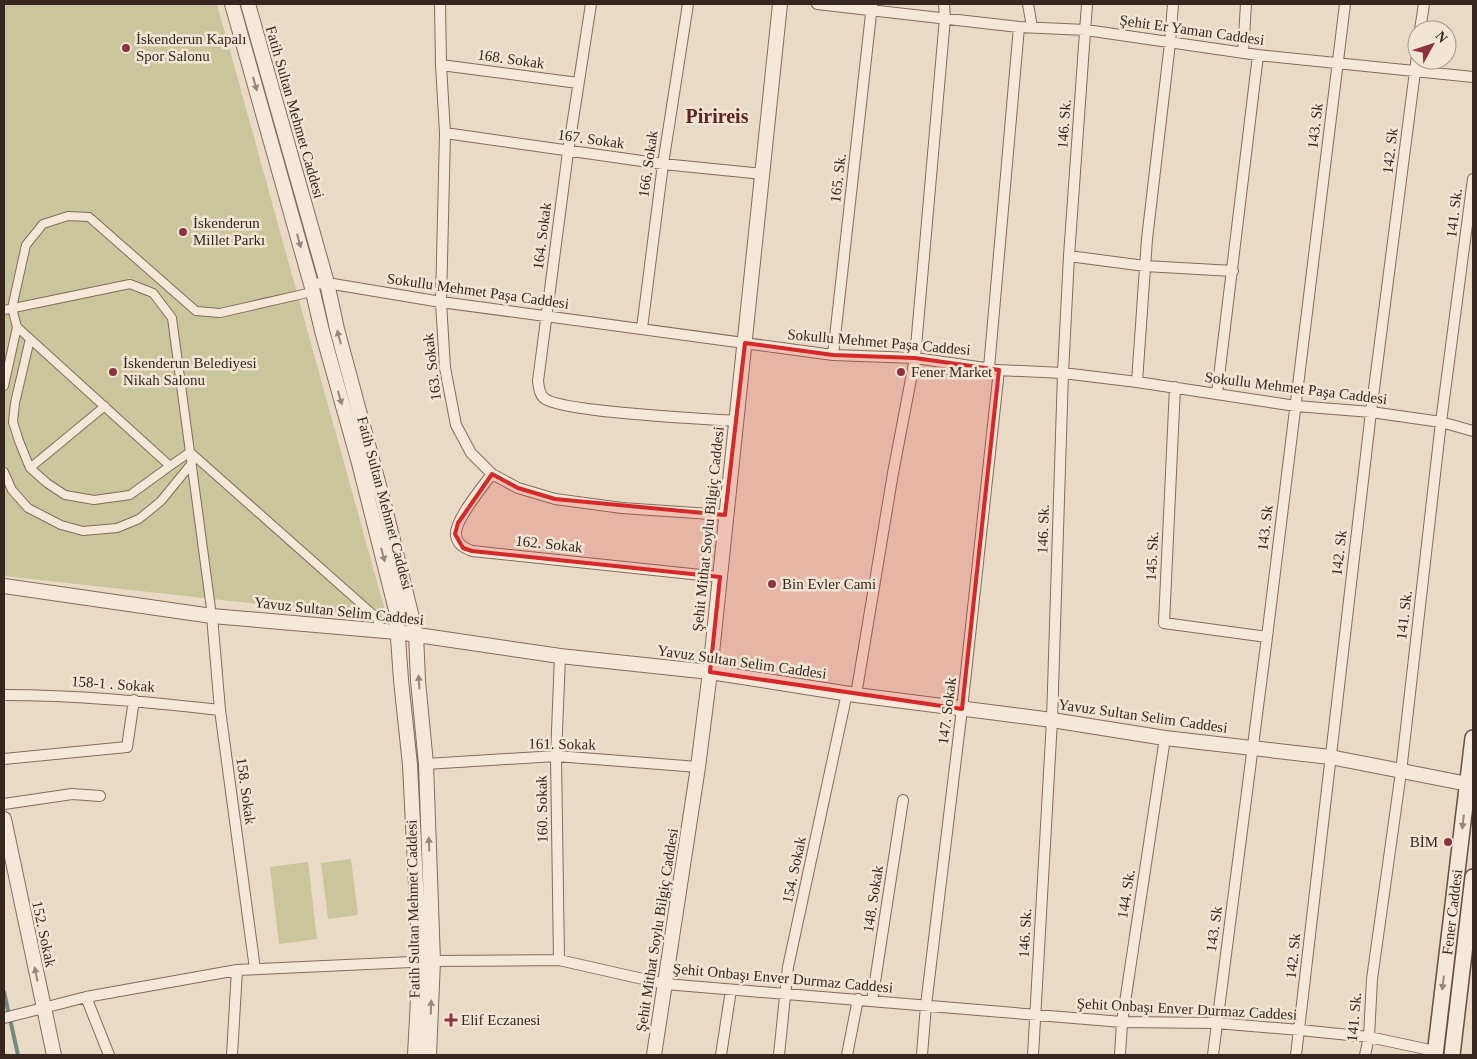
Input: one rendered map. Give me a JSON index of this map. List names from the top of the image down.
{
  "streets": {
    "main road": ["Fener Caddesi"],
    "street": [
      "Şehit Er Yaman Caddesi",
      "168. Sokak",
      "Fatih Sultan Mehmet Caddesi",
      "146. Sk.",
      "143. Sk",
      "167. Sokak",
      "142. Sk",
      "166. Sokak",
      "165. Sk.",
      "141. Sk.",
      "164. Sokak",
      "Sokullu Mehmet Paşa Caddesi",
      "163. Sokak",
      "Şehit Mithat Soylu Bilgiç Caddesi",
      "162. Sokak",
      "145. Sk.",
      "Yavuz Sultan Selim Caddesi",
      "158-1 . Sokak",
      "147. Sokak",
      "161. Sokak",
      "158. Sokak",
      "160. Sokak",
      "154. Sokak",
      "144. Sk.",
      "148. Sokak",
      "152. Sokak",
      "Şehit Onbaşı Enver Durmaz Caddesi"
    ]
  },
  "crossings": [
    ["Şehit Er Yaman Caddesi", "146. Sk."],
    ["Şehit Er Yaman Caddesi", "143. Sk"],
    ["Şehit Er Yaman Caddesi", "142. Sk"],
    ["Şehit Er Yaman Caddesi", "165. Sk."],
    ["Şehit Er Yaman Caddesi", "147. Sokak"],
    ["Şehit Er Yaman Caddesi", "154. Sokak"],
    ["168. Sokak", "164. Sokak"],
    ["168. Sokak", "163. Sokak"],
    ["Fatih Sultan Mehmet Caddesi", "Sokullu Mehmet Paşa Caddesi"],
    ["Fatih Sultan Mehmet Caddesi", "Yavuz Sultan Selim Caddesi"],
    ["Fatih Sultan Mehmet Caddesi", "161. Sokak"],
    ["Fatih Sultan Mehmet Caddesi", "Şehit Onbaşı Enver Durmaz Caddesi"],
    ["146. Sk.", "Sokullu Mehmet Paşa Caddesi"],
    ["146. Sk.", "Yavuz Sultan Selim Caddesi"],
    ["146. Sk.", "Şehit Onbaşı Enver Durmaz Caddesi"],
    ["143. Sk", "Sokullu Mehmet Paşa Caddesi"],
    ["143. Sk", "145. Sk."],
    ["143. Sk", "Yavuz Sultan Selim Caddesi"],
    ["143. Sk", "Şehit Onbaşı Enver Durmaz Caddesi"],
    ["167. Sokak", "166. Sokak"],
    ["167. Sokak", "164. Sokak"],
    ["167. Sokak", "163. Sokak"],
    ["167. Sokak", "Şehit Mithat Soylu Bilgiç Caddesi"],
    ["142. Sk", "Sokullu Mehmet Paşa Caddesi"],
    ["142. Sk", "Yavuz Sultan Selim Caddesi"],
    ["142. Sk", "Şehit Onbaşı Enver Durmaz Caddesi"],
    ["166. Sokak", "Sokullu Mehmet Paşa Caddesi"],
    ["165. Sk.", "Sokullu Mehmet Paşa Caddesi"],
    ["141. Sk.", "Sokullu Mehmet Paşa Caddesi"],
    ["141. Sk.", "Yavuz Sultan Selim Caddesi"],
    ["141. Sk.", "Şehit Onbaşı Enver Durmaz Caddesi"],
    ["164. Sokak", "Sokullu Mehmet Paşa Caddesi"],
    ["164. Sokak", "Şehit Mithat Soylu Bilgiç Caddesi"],
    ["Sokullu Mehmet Paşa Caddesi", "163. Sokak"],
    ["Sokullu Mehmet Paşa Caddesi", "Şehit Mithat Soylu Bilgiç Caddesi"],
    ["Sokullu Mehmet Paşa Caddesi", "145. Sk."],
    ["Sokullu Mehmet Paşa Caddesi", "147. Sokak"],
    ["Sokullu Mehmet Paşa Caddesi", "154. Sokak"],
    ["163. Sokak", "Şehit Mithat Soylu Bilgiç Caddesi"],
    ["163. Sokak", "162. Sokak"],
    ["Şehit Mithat Soylu Bilgiç Caddesi", "162. Sokak"],
    ["Şehit Mithat Soylu Bilgiç Caddesi", "Yavuz Sultan Selim Caddesi"],
    ["Şehit Mithat Soylu Bilgiç Caddesi", "161. Sokak"],
    ["Şehit Mithat Soylu Bilgiç Caddesi", "Şehit Onbaşı Enver Durmaz Caddesi"],
    ["Yavuz Sultan Selim Caddesi", "147. Sokak"],
    ["Yavuz Sultan Selim Caddesi", "158. Sokak"],
    ["Yavuz Sultan Selim Caddesi", "160. Sokak"],
    ["Yavuz Sultan Selim Caddesi", "154. Sokak"],
    ["Yavuz Sultan Selim Caddesi", "144. Sk."],
    ["Yavuz Sultan Selim Caddesi", "Fener Caddesi"],
    ["158-1 . Sokak", "158. Sokak"],
    ["147. Sokak", "Şehit Onbaşı Enver Durmaz Caddesi"],
    ["161. Sokak", "160. Sokak"],
    ["158. Sokak", "Şehit Onbaşı Enver Durmaz Caddesi"],
    ["160. Sokak", "Şehit Onbaşı Enver Durmaz Caddesi"],
    ["154. Sokak", "Şehit Onbaşı Enver Durmaz Caddesi"],
    ["144. Sk.", "Şehit Onbaşı Enver Durmaz Caddesi"],
    ["148. Sokak", "Şehit Onbaşı Enver Durmaz Caddesi"],
    ["Fener Caddesi", "Şehit Onbaşı Enver Durmaz Caddesi"],
    ["152. Sokak", "Şehit Onbaşı Enver Durmaz Caddesi"]
  ],
  "one_way": ["152. Sokak"],
  "districts": ["Pirireis"],
  "places": {
    "other": [
      "İskenderun Kapalı Spor Salonu",
      "İskenderun Millet Parkı",
      "İskenderun Belediyesi Nikah Salonu",
      "Fener Market",
      "Bin Evler Cami",
      "BİM"
    ],
    "health": ["Elif Eczanesi"]
  },
  "north": "top right"
}
